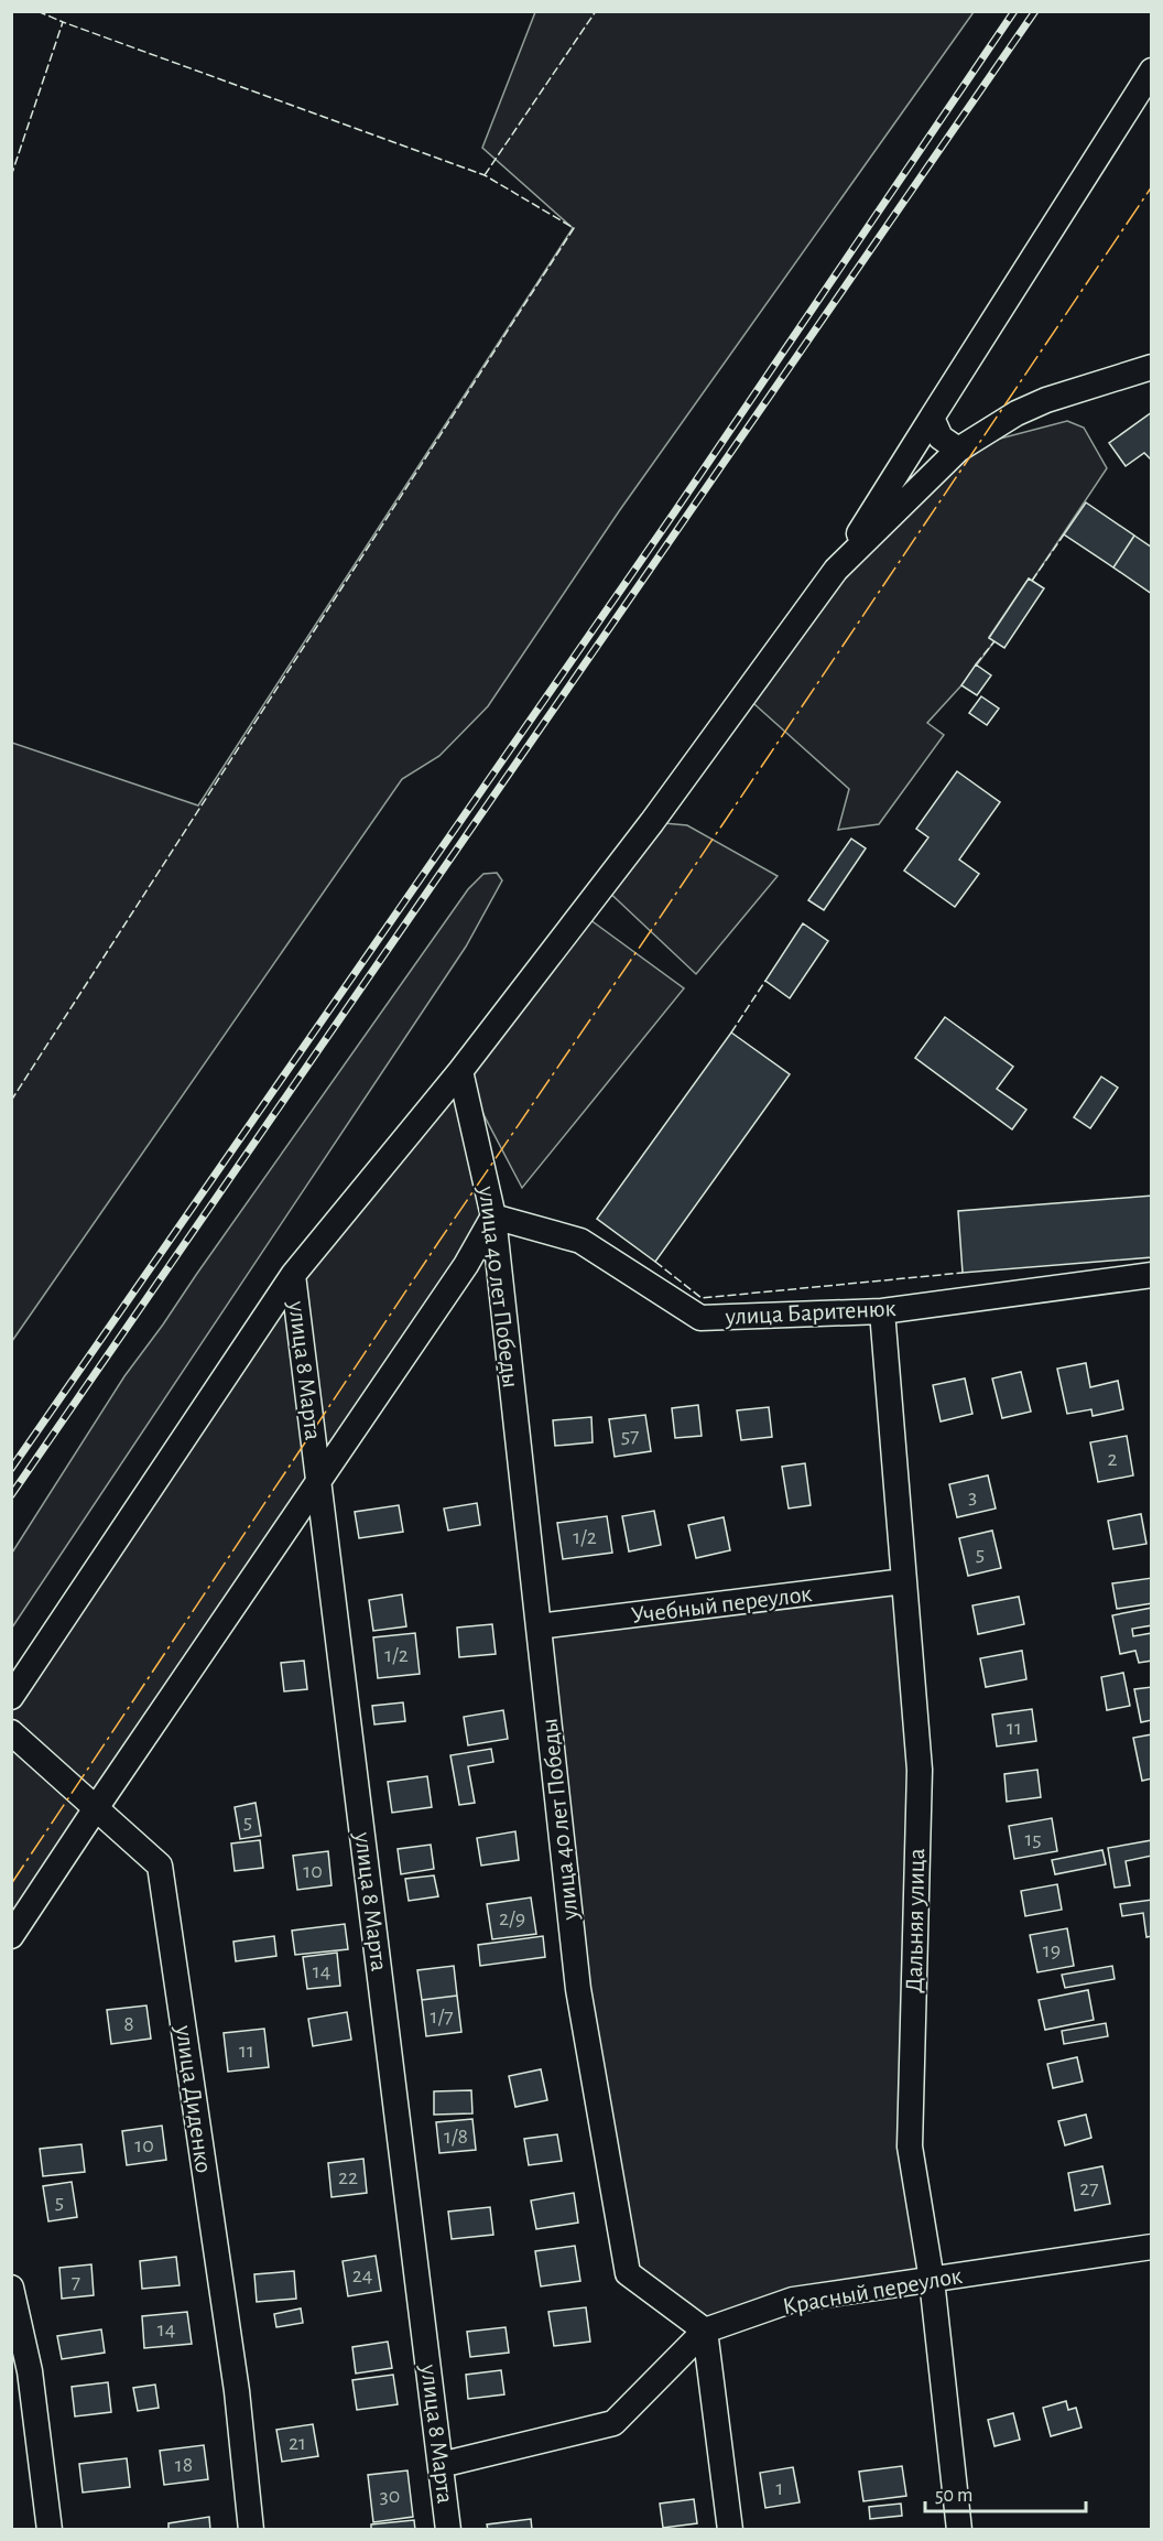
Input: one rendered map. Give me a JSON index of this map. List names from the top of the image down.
{
  "streets": {
    "street": [
      "улица 40 лет Победы",
      "улица Баритенюк",
      "улица 8 Марта",
      "Учебный переулок",
      "Дальняя улица",
      "улица Диденко",
      "Красный переулок"
    ]
  },
  "crossings": [
    ["улица 40 лет Победы", "улица Баритенюк"],
    ["улица 40 лет Победы", "Учебный переулок"],
    ["улица 40 лет Победы", "Красный переулок"],
    ["улица Баритенюк", "Дальняя улица"],
    ["улица 8 Марта", "Красный переулок"],
    ["Учебный переулок", "Дальняя улица"],
    ["Дальняя улица", "Красный переулок"]
  ],
  "house_numbers": [
    "57",
    "2",
    "3",
    "1/2",
    "5",
    "1/2",
    "11",
    "5",
    "15",
    "10",
    "2/9",
    "19",
    "14",
    "1/7",
    "8",
    "11",
    "1/8",
    "10",
    "22",
    "27",
    "5",
    "24",
    "7",
    "14",
    "21",
    "18",
    "1",
    "30"
  ],
  "scale_bar": "50 m"
}
